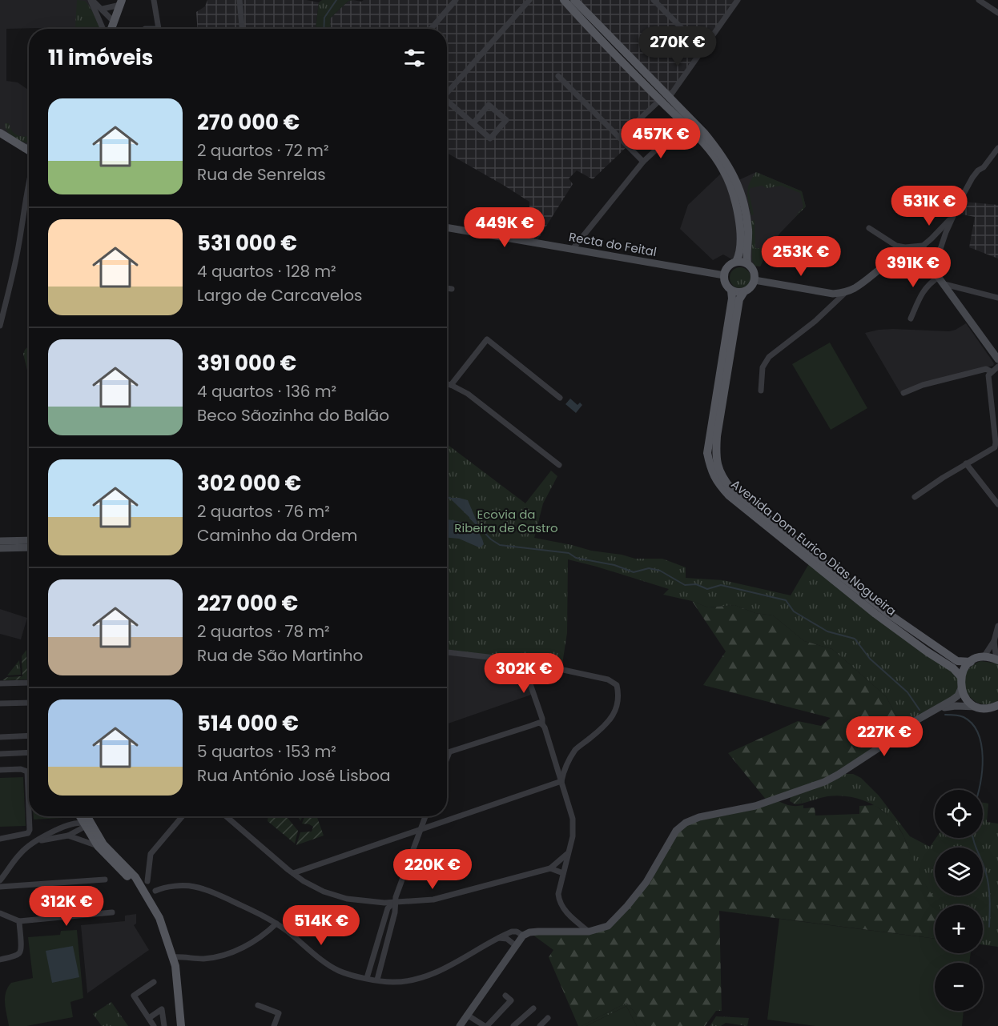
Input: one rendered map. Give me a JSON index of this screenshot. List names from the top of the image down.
{
  "streets": {
    "main road": ["Avenida Dom Eurico Dias Nogueira"],
    "street": ["Recta do Feital"]
  },
  "crossings": [
    ["Recta do Feital", "Avenida Dom Eurico Dias Nogueira"]
  ],
  "parks": ["Ecovia da Ribeira de Castro"],
  "page": {
    "price": [
      "270K €",
      "457K €",
      "531K €",
      "449K €",
      "253K €",
      "391K €",
      "302K €",
      "227K €",
      "220K €",
      "312K €",
      "514K €"
    ],
    "heading": "11 imóveis",
    "list": [
      {
        "name": "270 000 €",
        "note": "2 quartos · 72 m² · Rua de Senrelas"
      },
      {
        "name": "531 000 €",
        "note": "4 quartos · 128 m² · Largo de Carcavelos"
      },
      {
        "name": "391 000 €",
        "note": "4 quartos · 136 m² · Beco Sãozinha do Balão"
      },
      {
        "name": "302 000 €",
        "note": "2 quartos · 76 m² · Caminho da Ordem"
      },
      {
        "name": "227 000 €",
        "note": "2 quartos · 78 m² · Rua de São Martinho"
      },
      {
        "name": "514 000 €",
        "note": "5 quartos · 153 m² · Rua António José Lisboa"
      }
    ],
    "map_buttons": ["+", "−"]
  }
}
